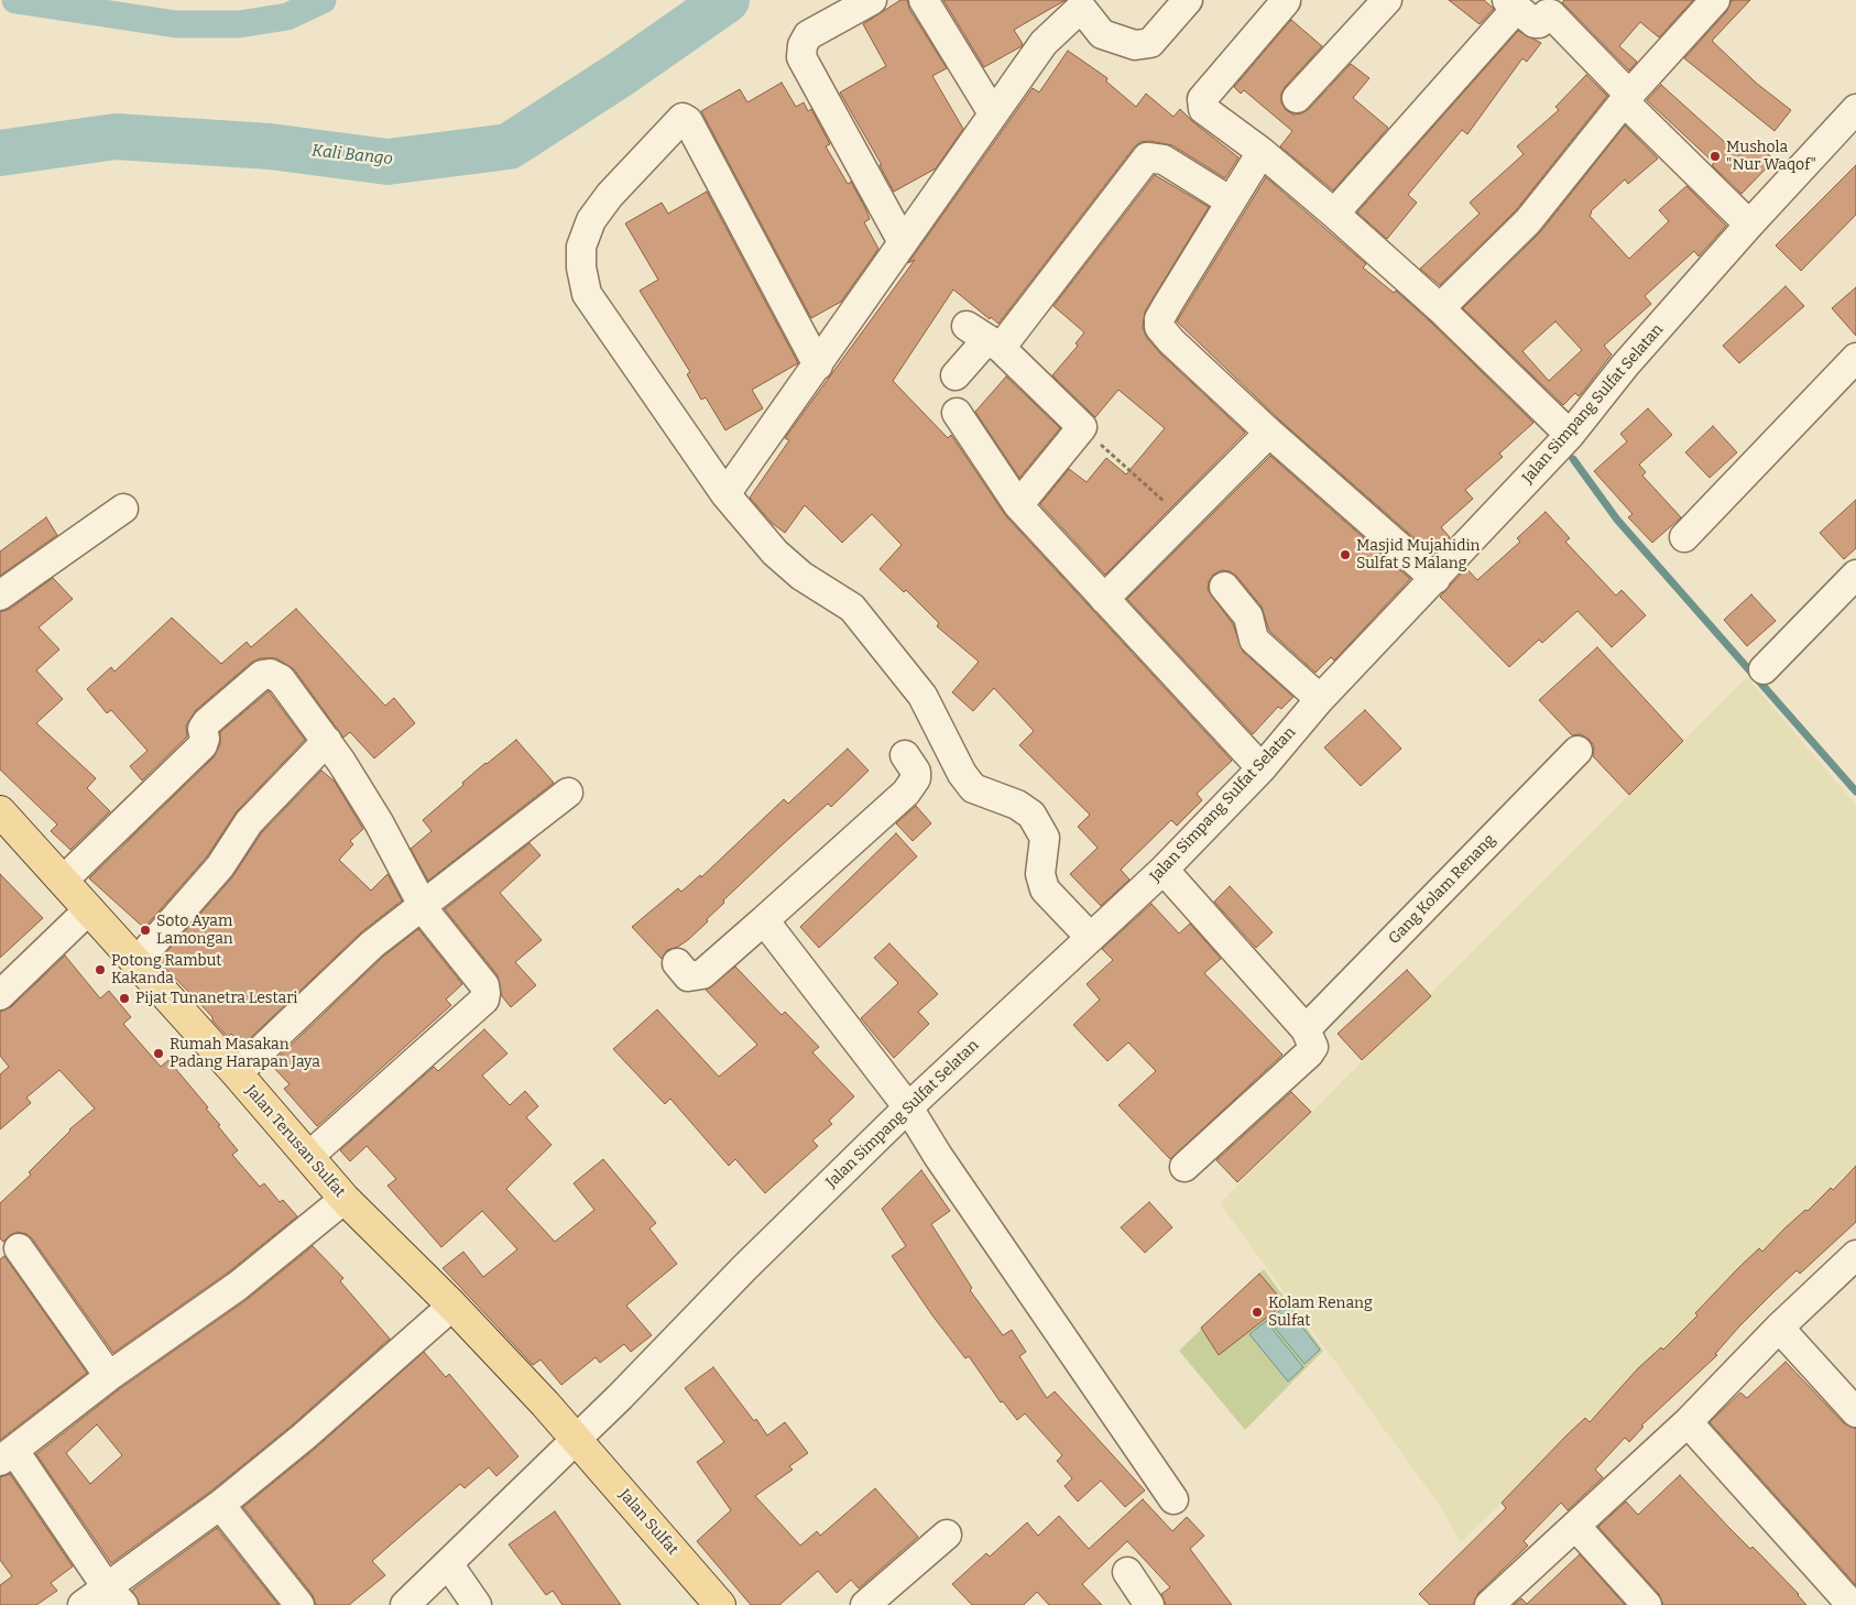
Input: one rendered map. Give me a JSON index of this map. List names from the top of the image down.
{
  "streets": {
    "main road": ["Jalan Terusan Sulfat", "Jalan Sulfat"],
    "street": ["Jalan Simpang Sulfat Selatan", "Gang Kolam Renang"]
  },
  "crossings": [
    ["Jalan Simpang Sulfat Selatan", "Jalan Terusan Sulfat"],
    ["Jalan Simpang Sulfat Selatan", "Jalan Sulfat"],
    ["Jalan Terusan Sulfat", "Jalan Sulfat"]
  ],
  "water": ["Kali Bango"],
  "places": [
    "Mushola \"Nur Waqof\"",
    "Masjid Mujahidin Sulfat S Malang",
    "Soto Ayam Lamongan",
    "Potong Rambut Kakanda",
    "Pijat Tunanetra Lestari",
    "Rumah Masakan Padang Harapan Jaya",
    "Kolam Renang Sulfat"
  ]
}
